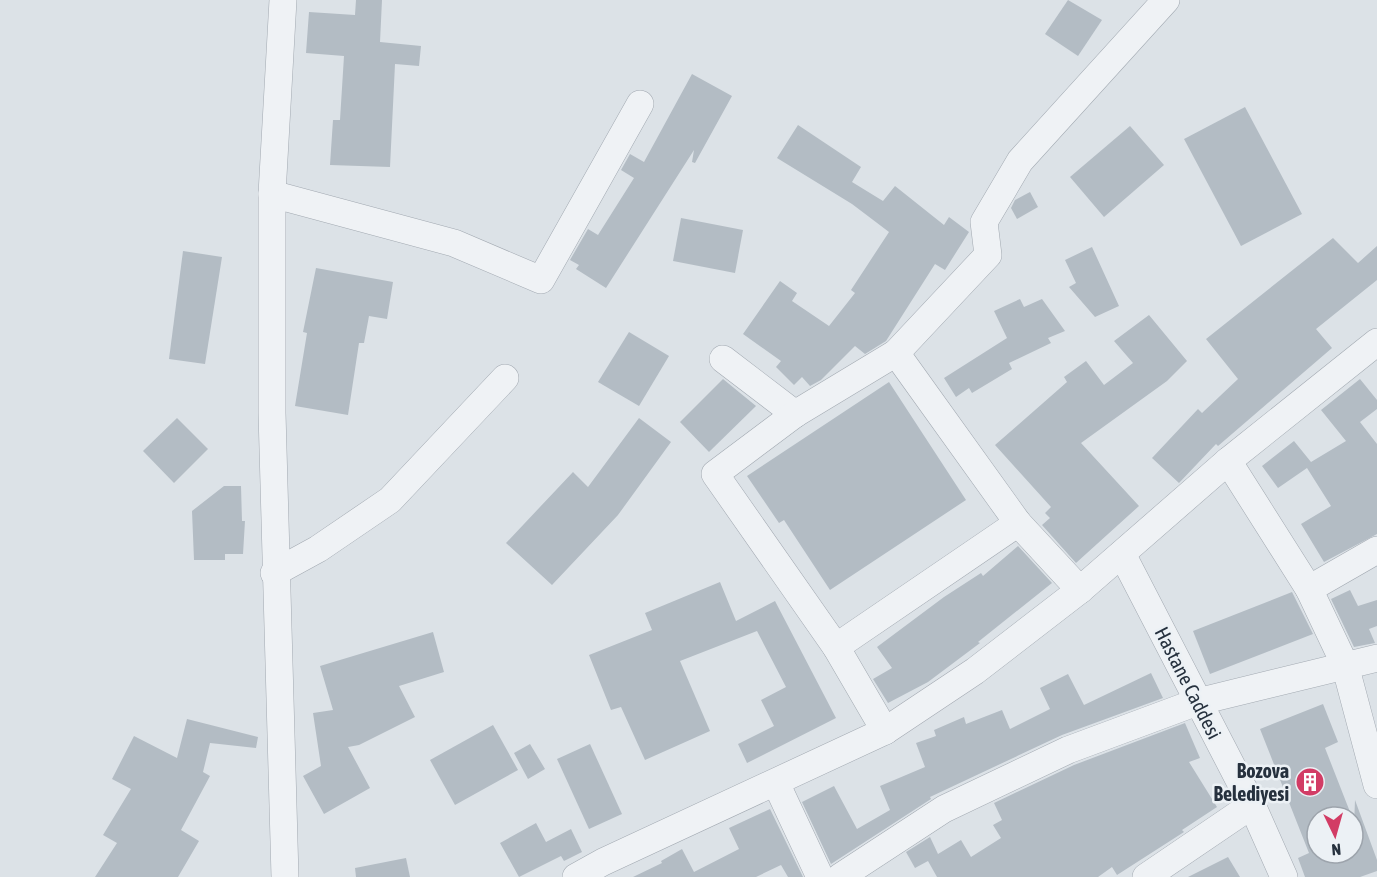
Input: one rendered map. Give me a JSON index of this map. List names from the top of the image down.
{
  "streets": {
    "street": ["Hastane Caddesi"]
  },
  "places": {
    "building": ["Bozova Belediyesi"]
  },
  "north": "bottom"
}
